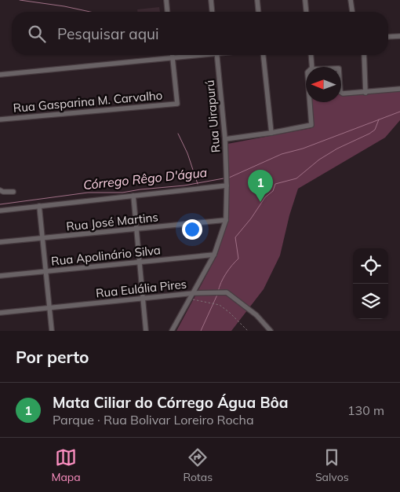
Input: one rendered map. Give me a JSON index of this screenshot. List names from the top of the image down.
{
  "streets": {
    "street": [
      "Rua Gasparina M. Carvalho",
      "Rua Uirapurú",
      "Rua José Martins",
      "Rua Apolinário Silva",
      "Rua Eulália Pires"
    ]
  },
  "crossings": [
    ["Rua Uirapurú", "Rua José Martins"],
    ["Rua Uirapurú", "Rua Apolinário Silva"],
    ["Rua Uirapurú", "Rua Eulália Pires"]
  ],
  "water": ["Córrego Rêgo D'água"],
  "north": "left",
  "page": {
    "search": "Pesquisar aqui",
    "pins": "1",
    "heading": "Por perto",
    "list": [
      {
        "mark": "1",
        "name": "Mata Ciliar do Córrego Água Bôa",
        "note": "Parque · Rua Bolivar Loreiro Rocha",
        "value": "130 m"
      }
    ],
    "nav": ["Mapa", "Rotas", "Salvos"]
  }
}
